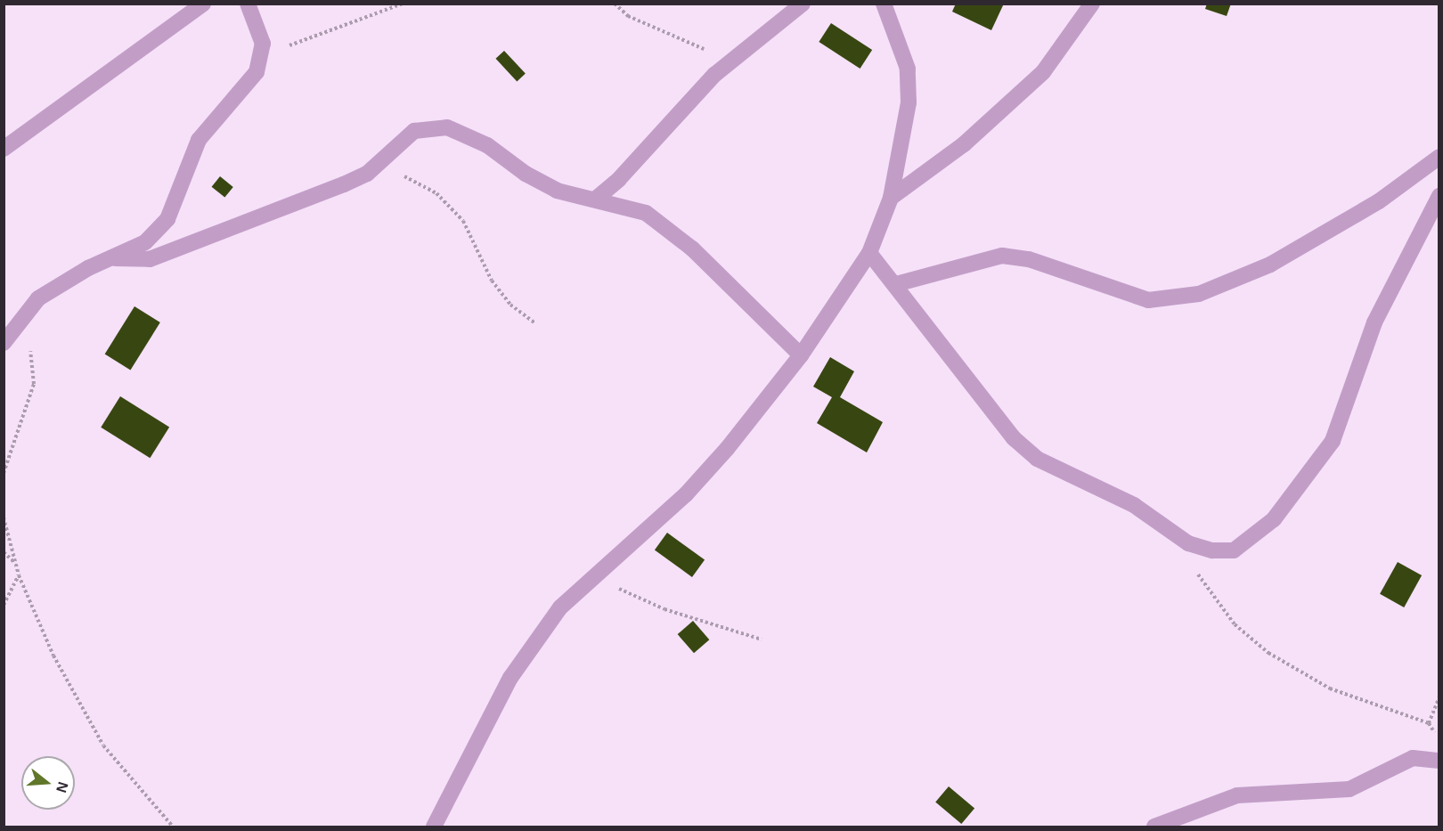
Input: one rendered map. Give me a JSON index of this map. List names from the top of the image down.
{
  "north": "right"
}
